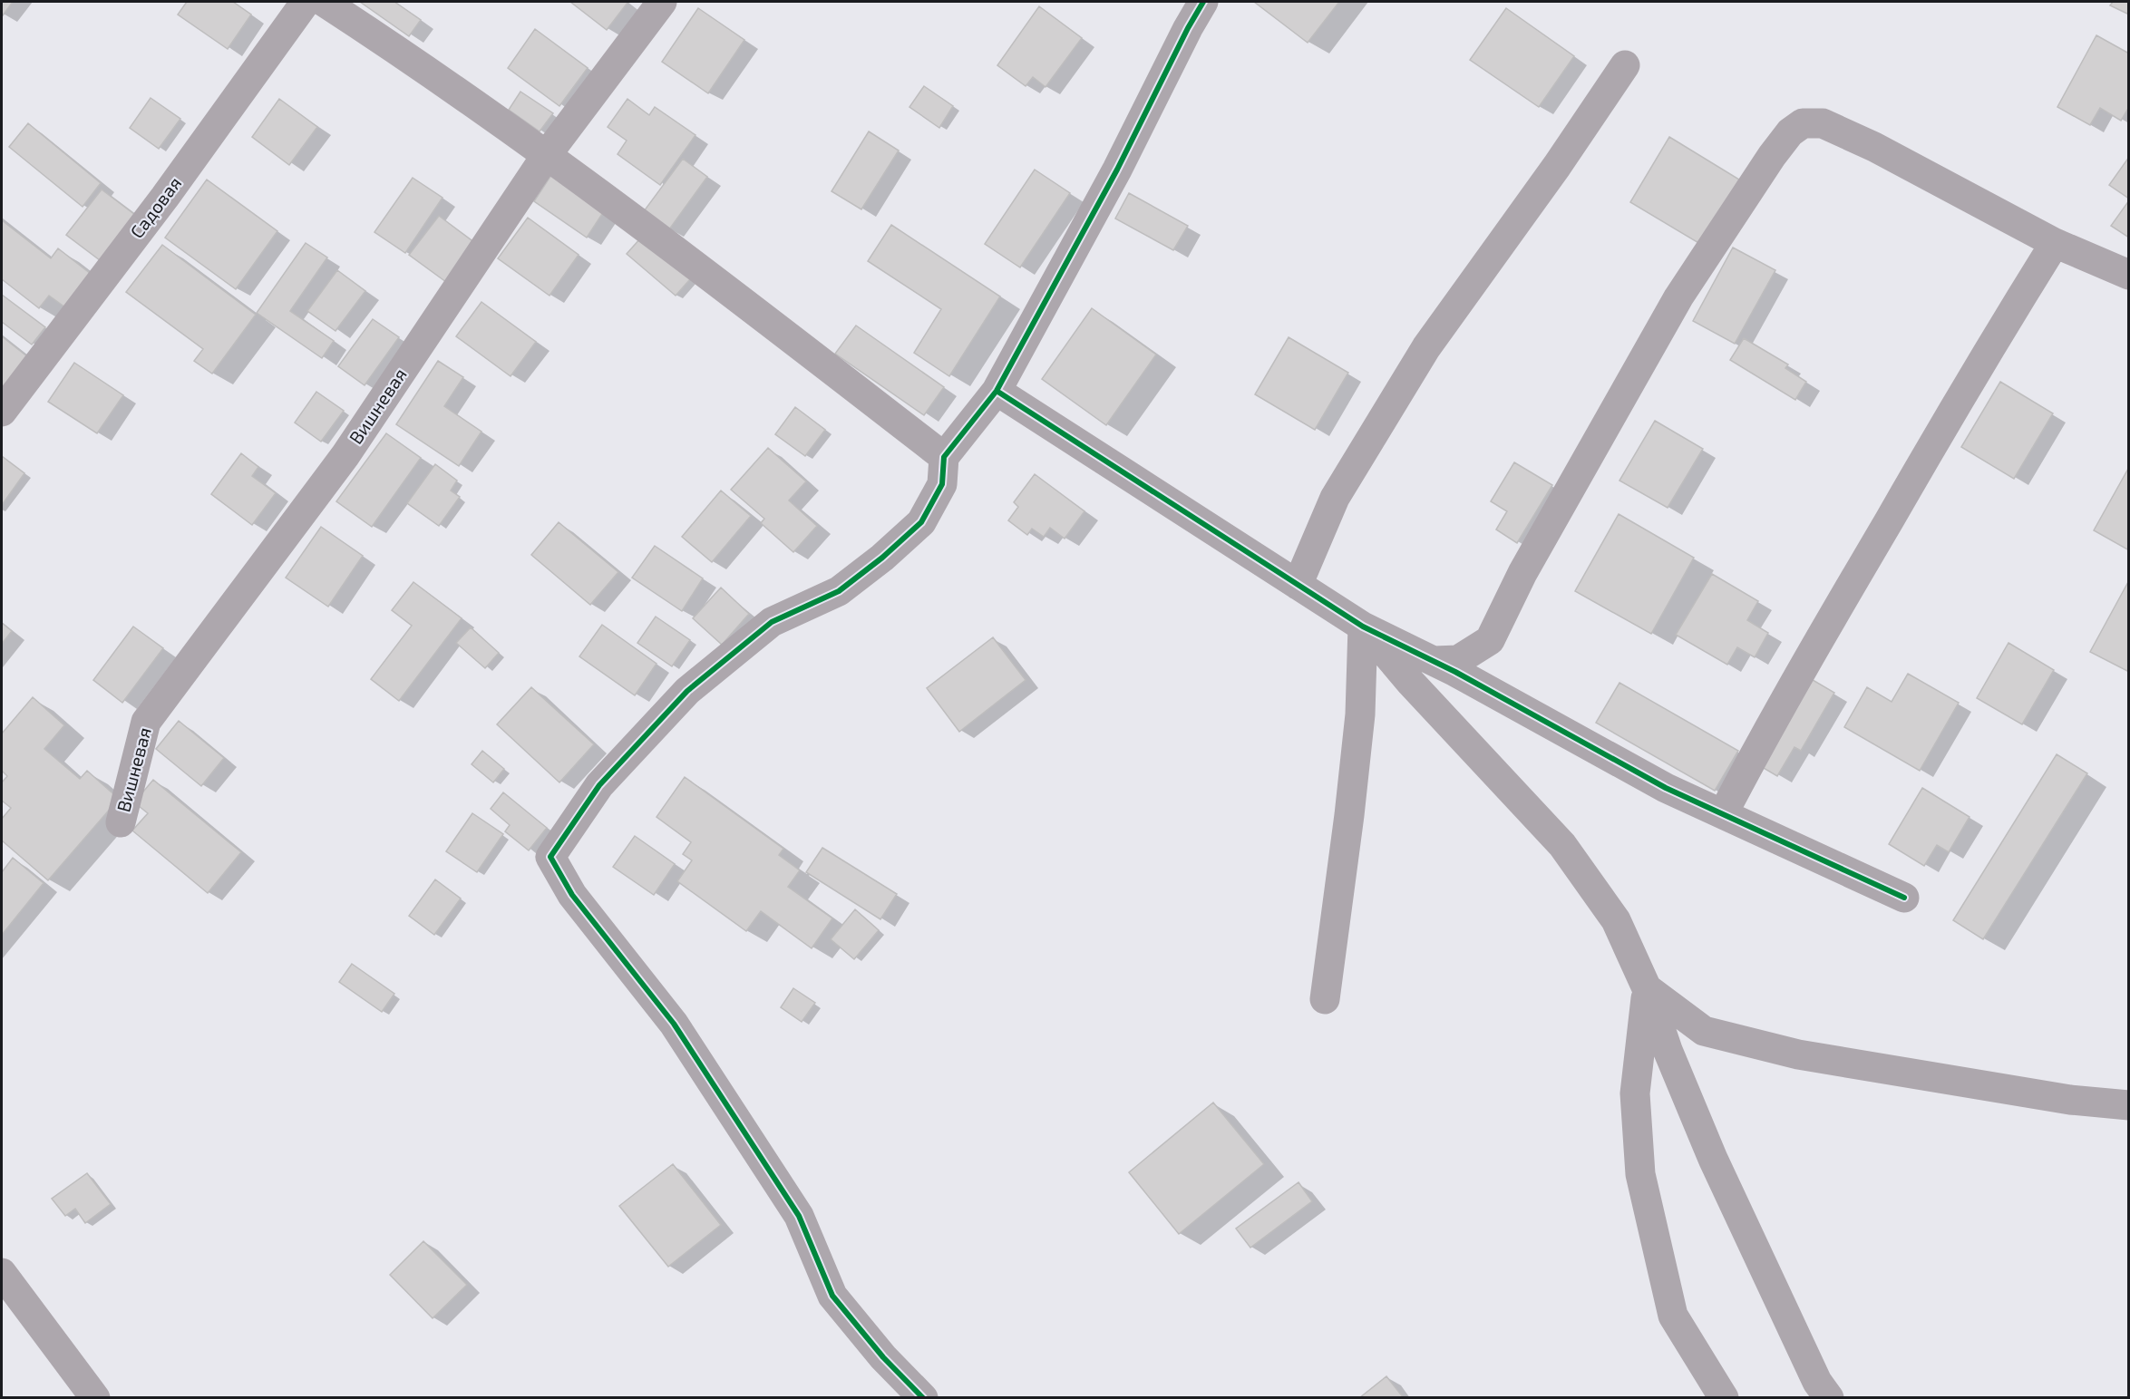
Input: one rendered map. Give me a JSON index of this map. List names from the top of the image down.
{
  "streets": {
    "street": ["Садовая", "Вишневая"]
  }
}
